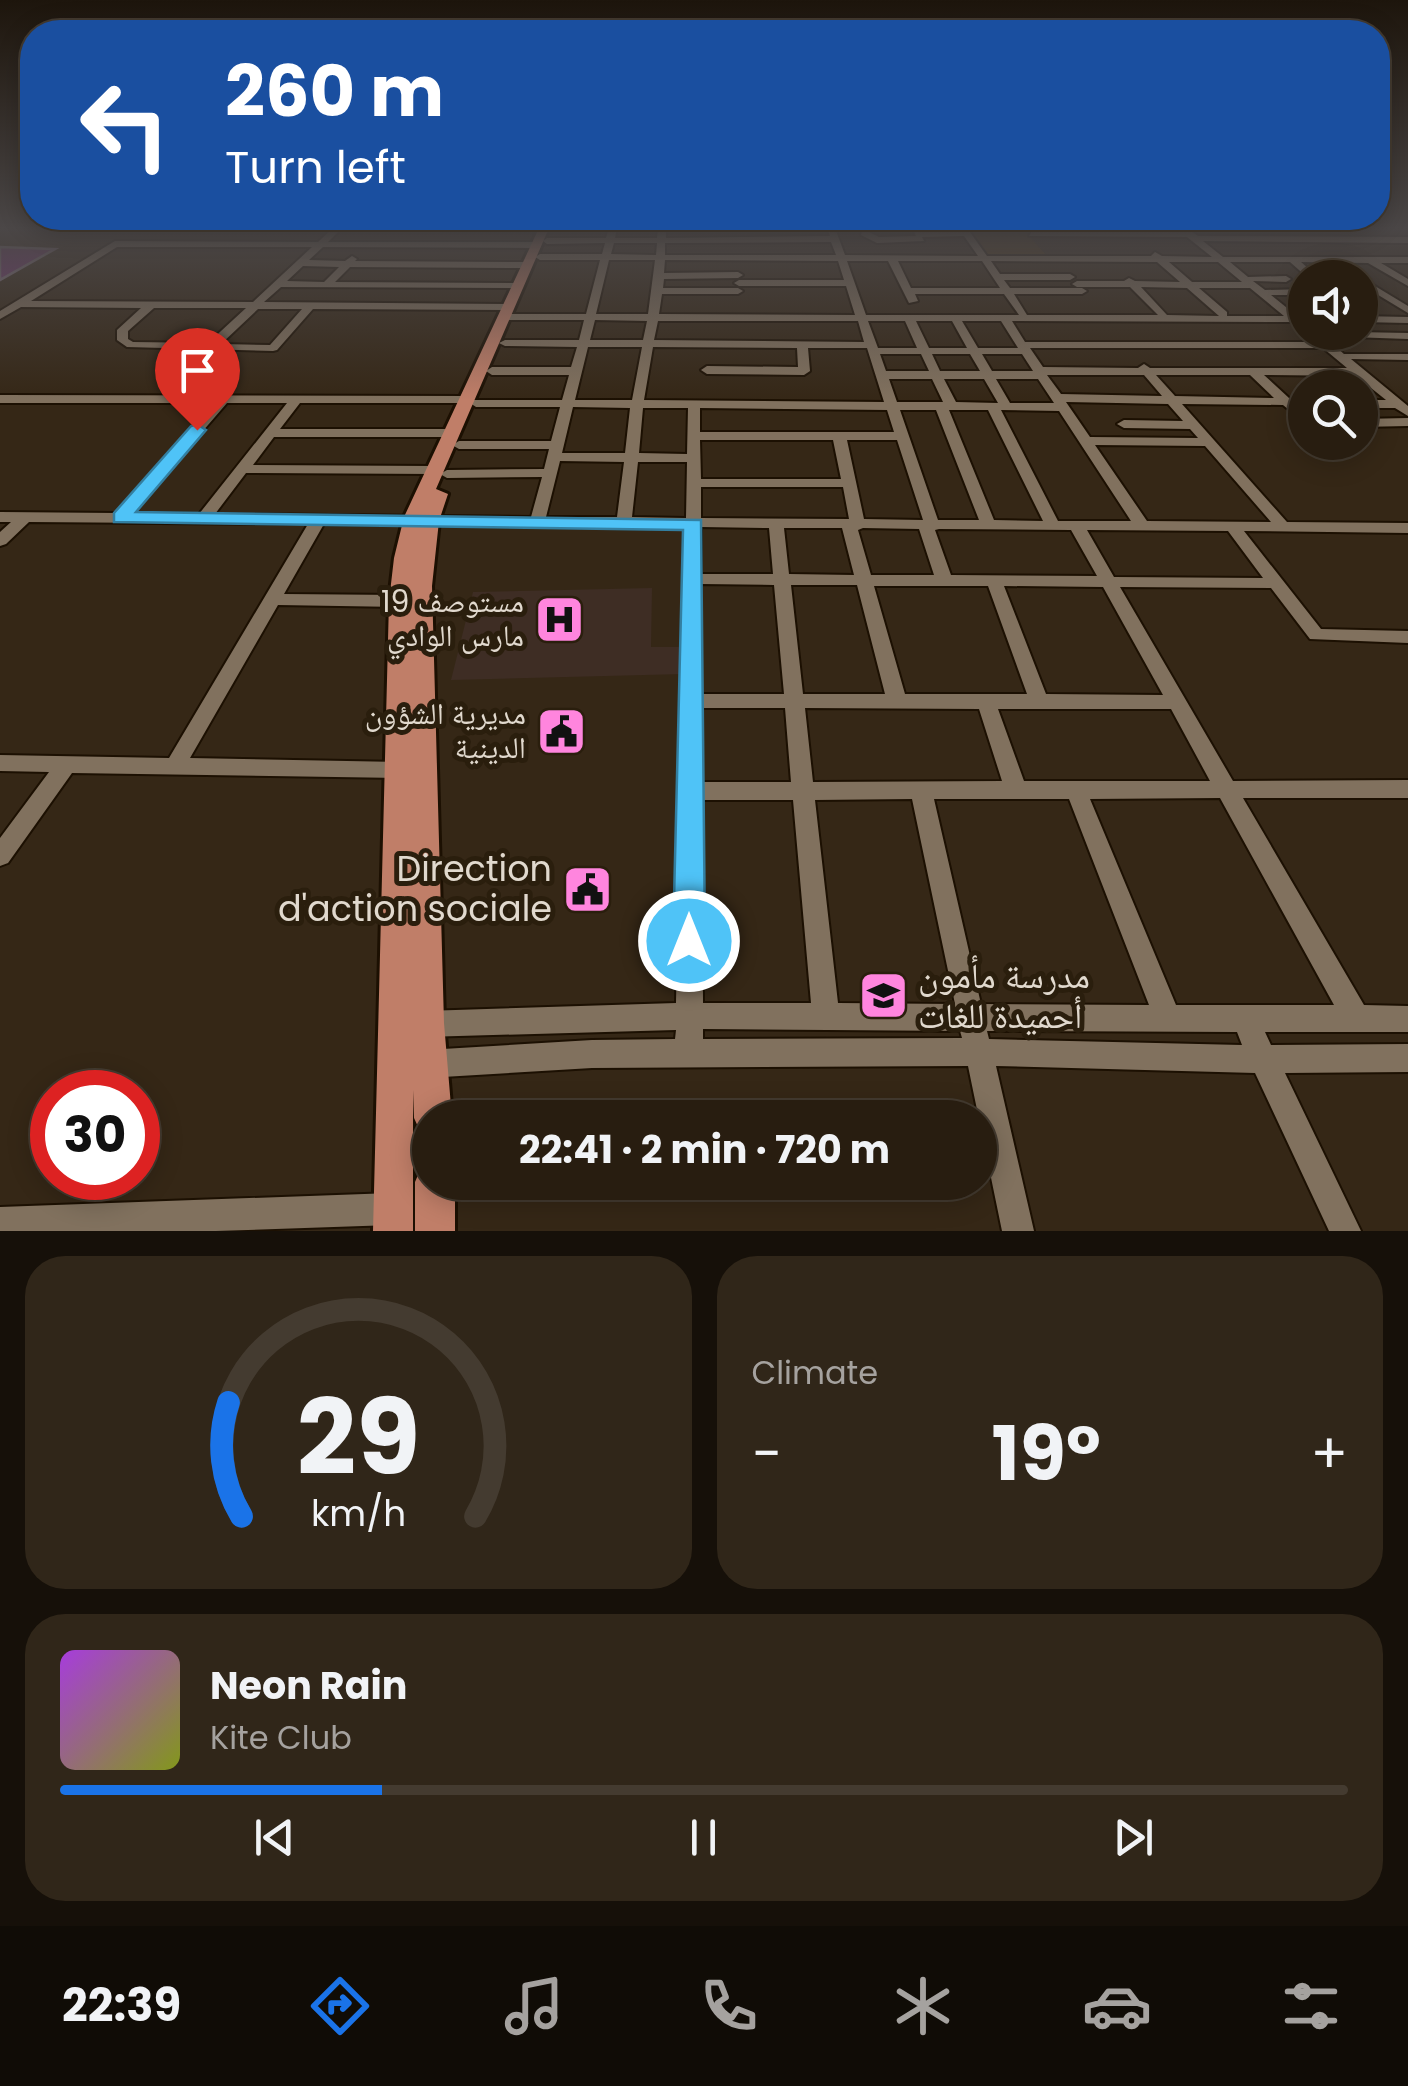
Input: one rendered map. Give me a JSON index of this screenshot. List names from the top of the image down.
{
  "places": {
    "hospital": ["مستوصف 19 مارس الوادي"],
    "public building": ["مديرية الشؤون الدينية", "Direction d'action sociale"],
    "school or university": ["مدرسة مأمون أحميدة للغات"]
  },
  "page": {
    "turn": ["260 m", "Turn left"],
    "limit": "30",
    "trip": "22:41 · 2 min · 720 m",
    "tile": "Climate",
    "heat": ["−", "19°", "+"],
    "song": ["Neon Rain", "Kite Club"],
    "tabs": "22:39",
    "gauge": ["29", "km/h"]
  }
}
